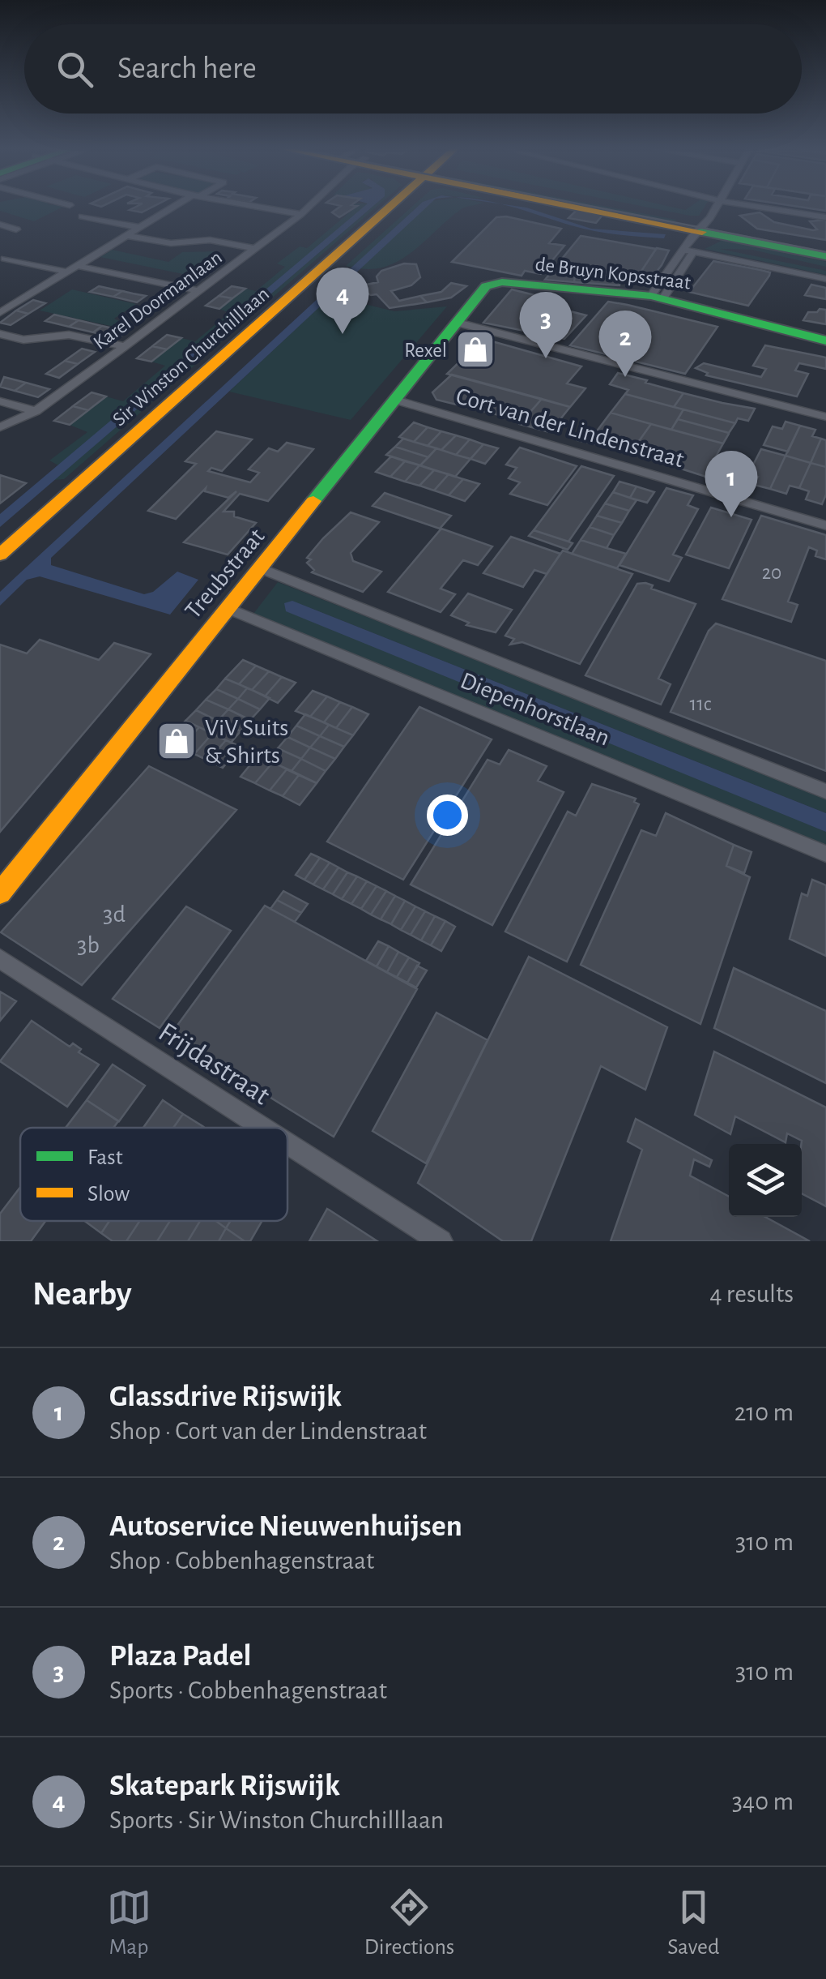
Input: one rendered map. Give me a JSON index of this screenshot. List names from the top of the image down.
{
  "streets": {
    "street": [
      "de Bruyn Kopsstraat",
      "Karel Doormanlaan",
      "Sir Winston Churchilllaan",
      "Cort van der Lindenstraat",
      "Treubstraat",
      "Diepenhorstlaan",
      "Frijdastraat"
    ]
  },
  "crossings": [
    ["de Bruyn Kopsstraat", "Treubstraat"],
    ["Cort van der Lindenstraat", "Treubstraat"],
    ["Treubstraat", "Diepenhorstlaan"]
  ],
  "places": {
    "shop": ["Rexel", "ViV Suits & Shirts"]
  },
  "house_numbers": [
    "20",
    "11c",
    "3d",
    "3b"
  ],
  "legend": ["Fast", "Slow"],
  "page": {
    "search": "Search here",
    "pins": [
      "4",
      "3",
      "2",
      "1"
    ],
    "heading": ["Nearby", "4 results"],
    "list": [
      {
        "mark": "1",
        "name": "Glassdrive Rijswijk",
        "note": "Shop · Cort van der Lindenstraat",
        "value": "210 m"
      },
      {
        "mark": "2",
        "name": "Autoservice Nieuwenhuijsen",
        "note": "Shop · Cobbenhagenstraat",
        "value": "310 m"
      },
      {
        "mark": "3",
        "name": "Plaza Padel",
        "note": "Sports · Cobbenhagenstraat",
        "value": "310 m"
      },
      {
        "mark": "4",
        "name": "Skatepark Rijswijk",
        "note": "Sports · Sir Winston Churchilllaan",
        "value": "340 m"
      }
    ],
    "nav": ["Map", "Directions", "Saved"]
  }
}
